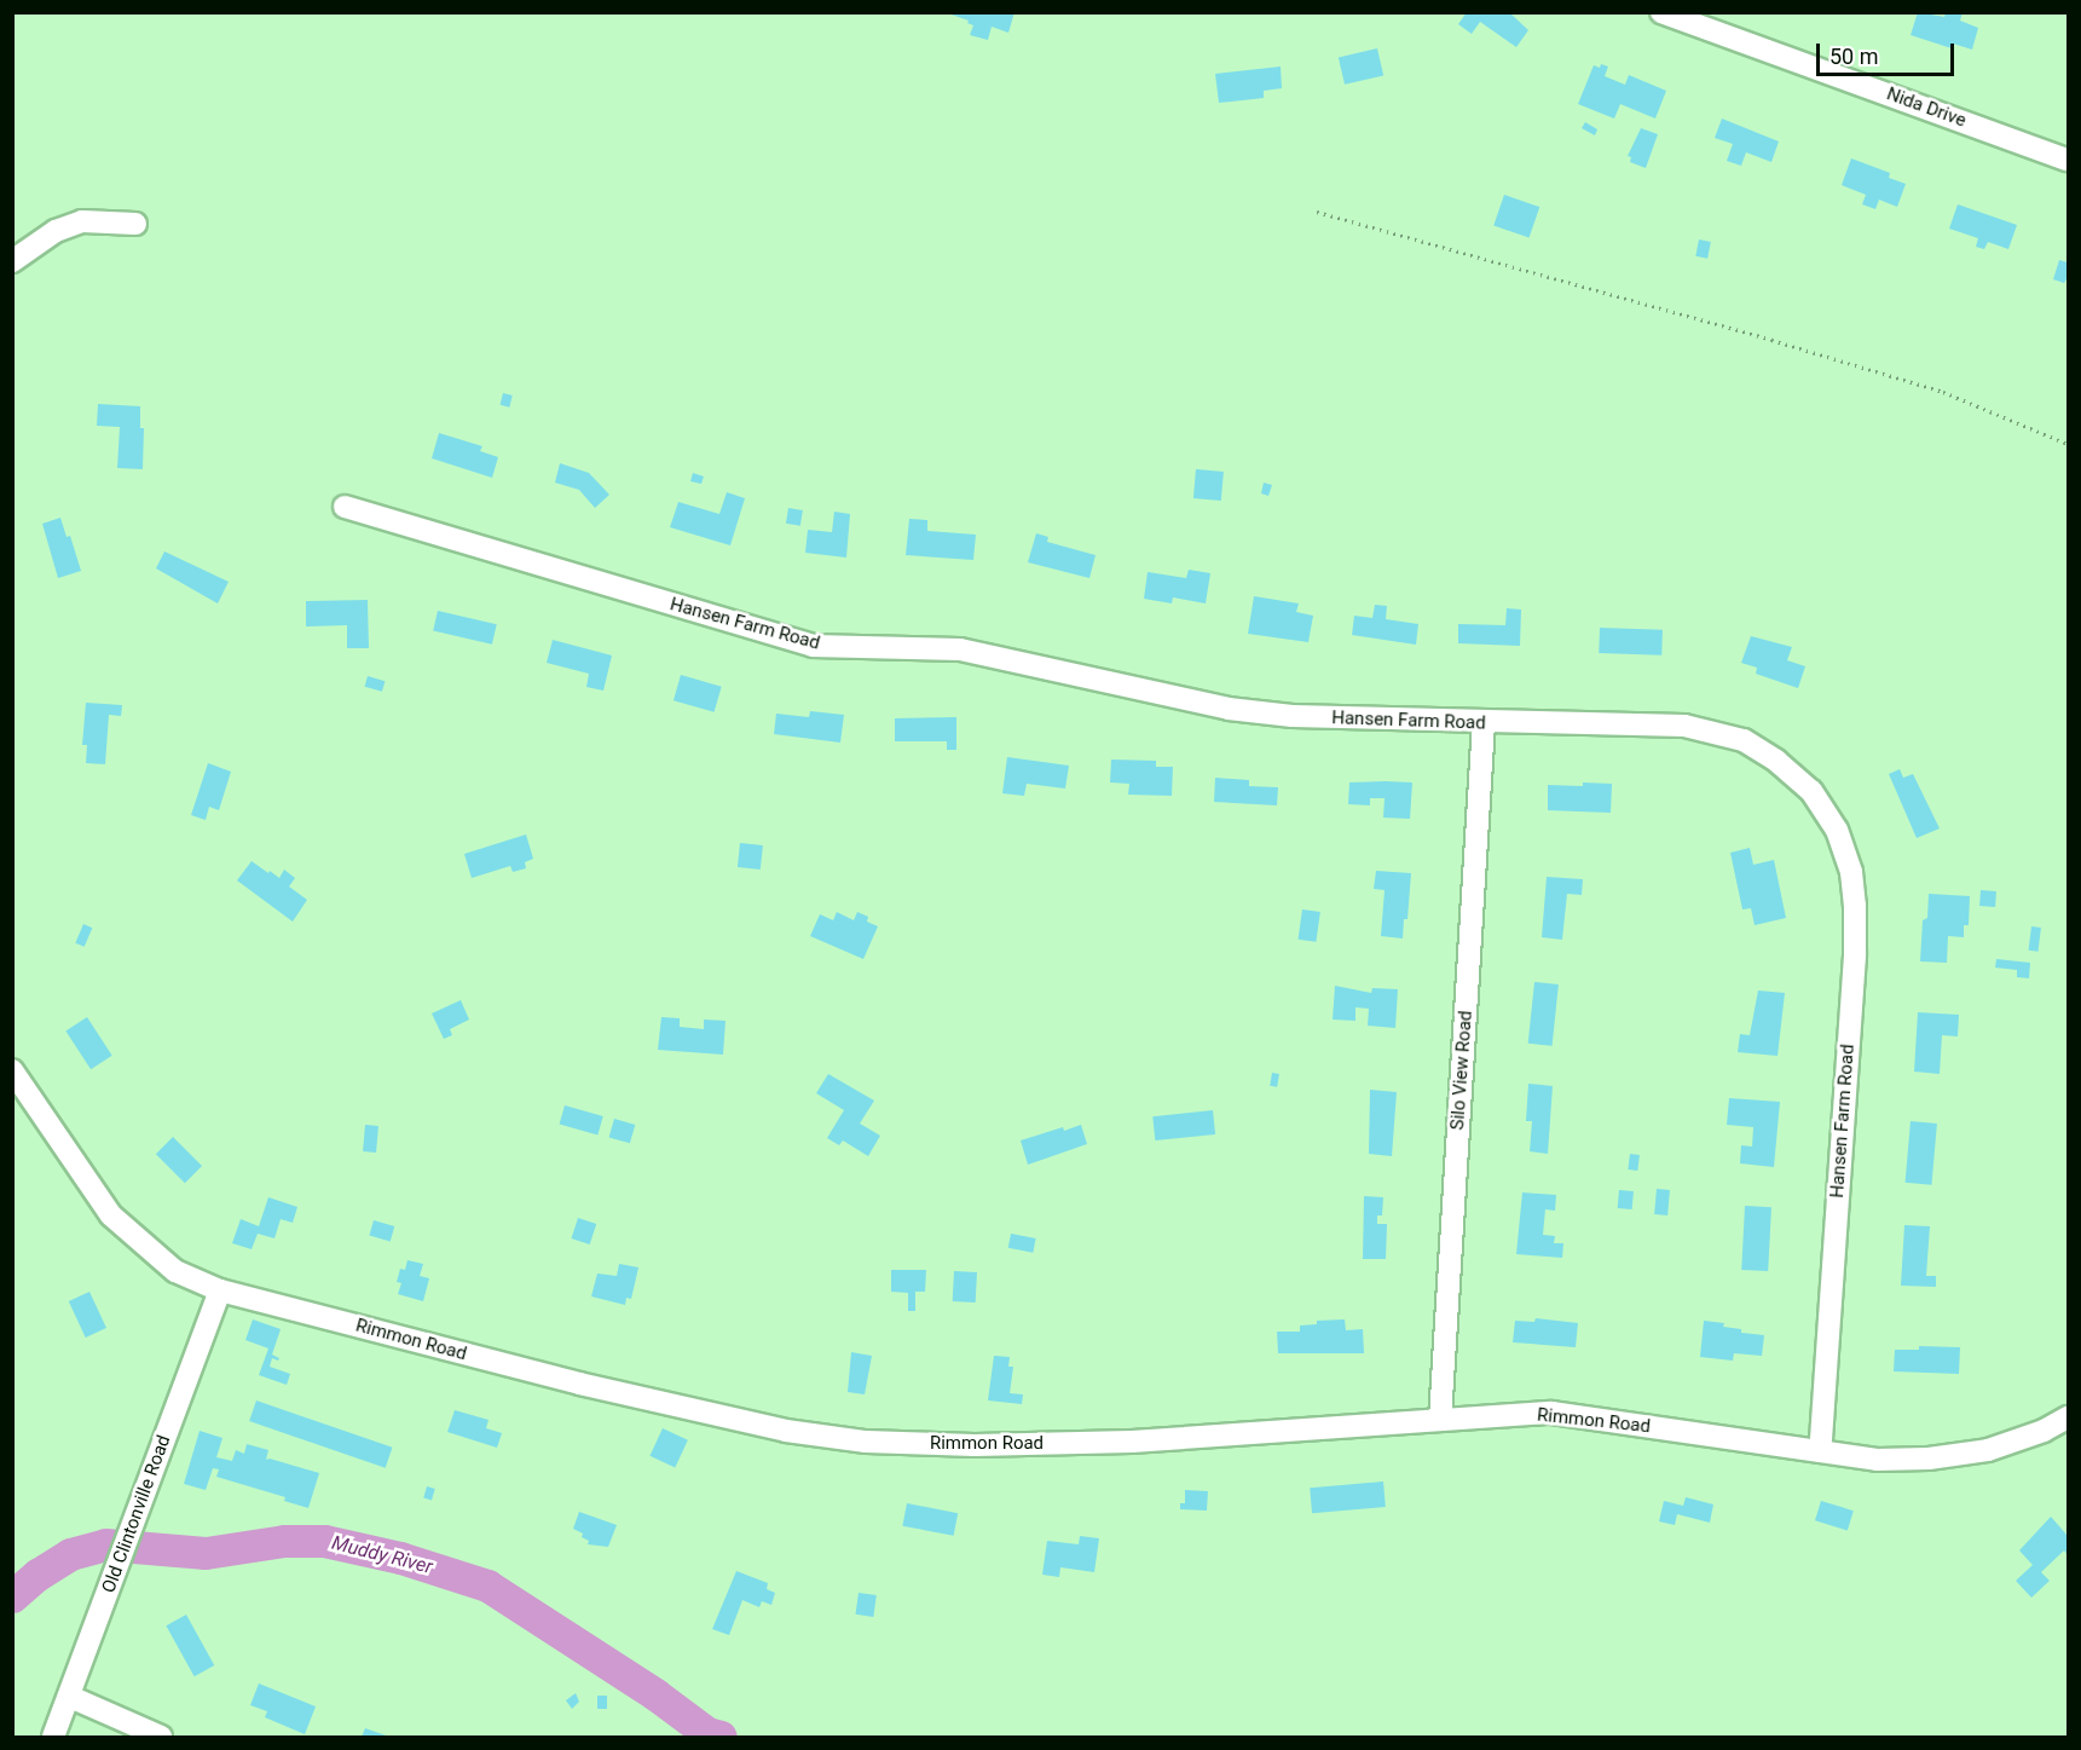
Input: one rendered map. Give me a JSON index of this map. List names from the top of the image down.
{
  "streets": {
    "street": [
      "Nida Drive",
      "Hansen Farm Road",
      "Silo View Road",
      "Rimmon Road",
      "Old Clintonville Road"
    ]
  },
  "crossings": [
    ["Hansen Farm Road", "Silo View Road"],
    ["Hansen Farm Road", "Rimmon Road"],
    ["Silo View Road", "Rimmon Road"],
    ["Rimmon Road", "Old Clintonville Road"]
  ],
  "water": ["Muddy River"],
  "scale_bar": "50 m"
}
